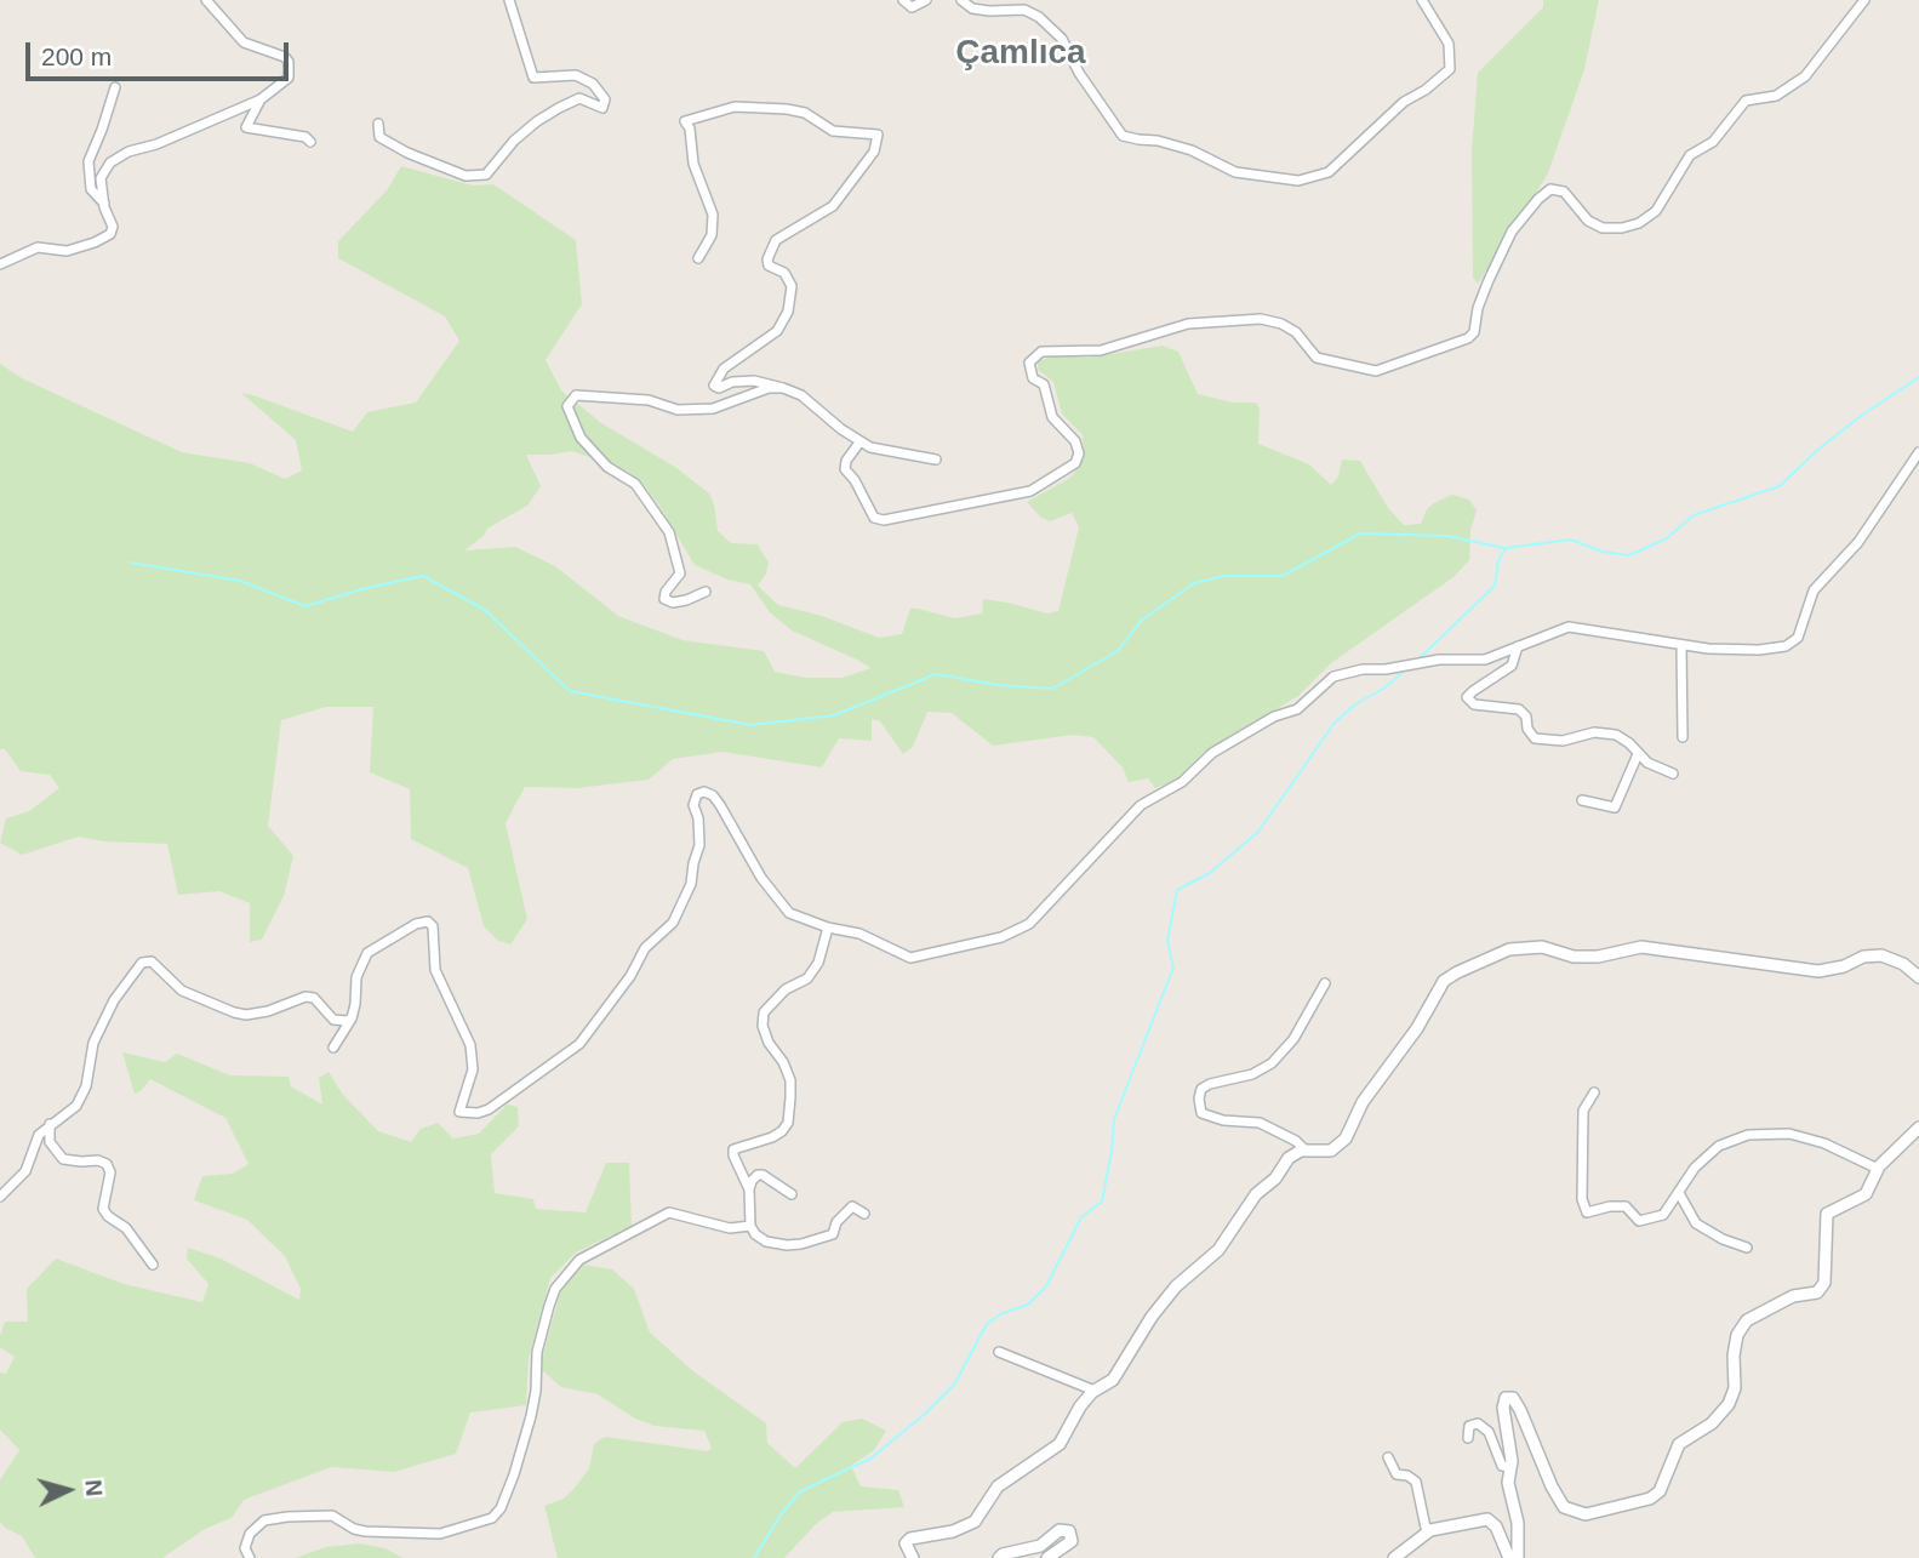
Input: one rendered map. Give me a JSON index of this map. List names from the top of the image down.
{
  "districts": ["Çamlıca"],
  "scale_bar": "200 m",
  "north": "right"
}
